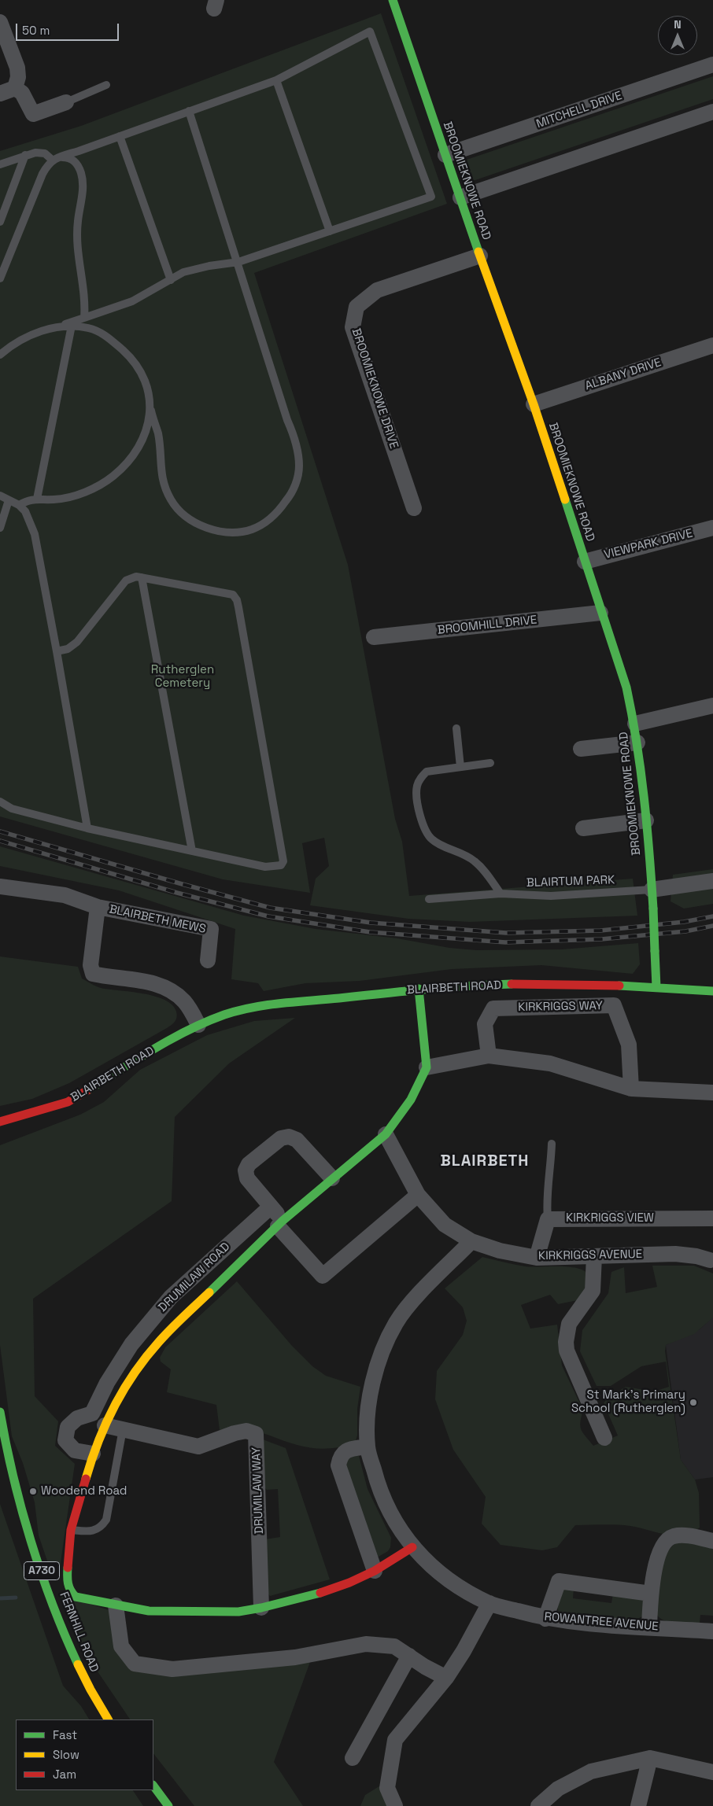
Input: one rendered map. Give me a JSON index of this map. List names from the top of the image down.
{
  "streets": {
    "street": [
      "MITCHELL DRIVE",
      "BROOMIEKNOWE ROAD",
      "ALBANY DRIVE",
      "BROOMIEKNOWE DRIVE",
      "VIEWPARK DRIVE",
      "BROOMHILL DRIVE",
      "BLAIRBETH MEWS",
      "BLAIRBETH ROAD",
      "KIRKRIGGS WAY",
      "KIRKRIGGS VIEW",
      "KIRKRIGGS AVENUE",
      "DRUMILAW ROAD",
      "DRUMILAW WAY",
      "A730",
      "ROWANTREE AVENUE",
      "FERNHILL ROAD"
    ],
    "lane": ["BLAIRTUM PARK"]
  },
  "crossings": [
    ["MITCHELL DRIVE", "BROOMIEKNOWE ROAD"],
    ["BROOMIEKNOWE ROAD", "ALBANY DRIVE"],
    ["BROOMIEKNOWE ROAD", "BROOMIEKNOWE DRIVE"],
    ["BROOMIEKNOWE ROAD", "VIEWPARK DRIVE"],
    ["BROOMIEKNOWE ROAD", "BROOMHILL DRIVE"],
    ["BROOMIEKNOWE ROAD", "BLAIRTUM PARK"],
    ["BROOMIEKNOWE ROAD", "BLAIRBETH ROAD"],
    ["BLAIRBETH MEWS", "BLAIRBETH ROAD"],
    ["KIRKRIGGS AVENUE", "DRUMILAW ROAD"],
    ["KIRKRIGGS AVENUE", "ROWANTREE AVENUE"],
    ["DRUMILAW ROAD", "DRUMILAW WAY"]
  ],
  "districts": ["BLAIRBETH"],
  "parks": ["Rutherglen Cemetery"],
  "places": ["St Mark's Primary School (Rutherglen)", "Woodend Road"],
  "legend": ["Fast", "Slow", "Jam"],
  "scale_bar": "50 m",
  "north": "top"
}
